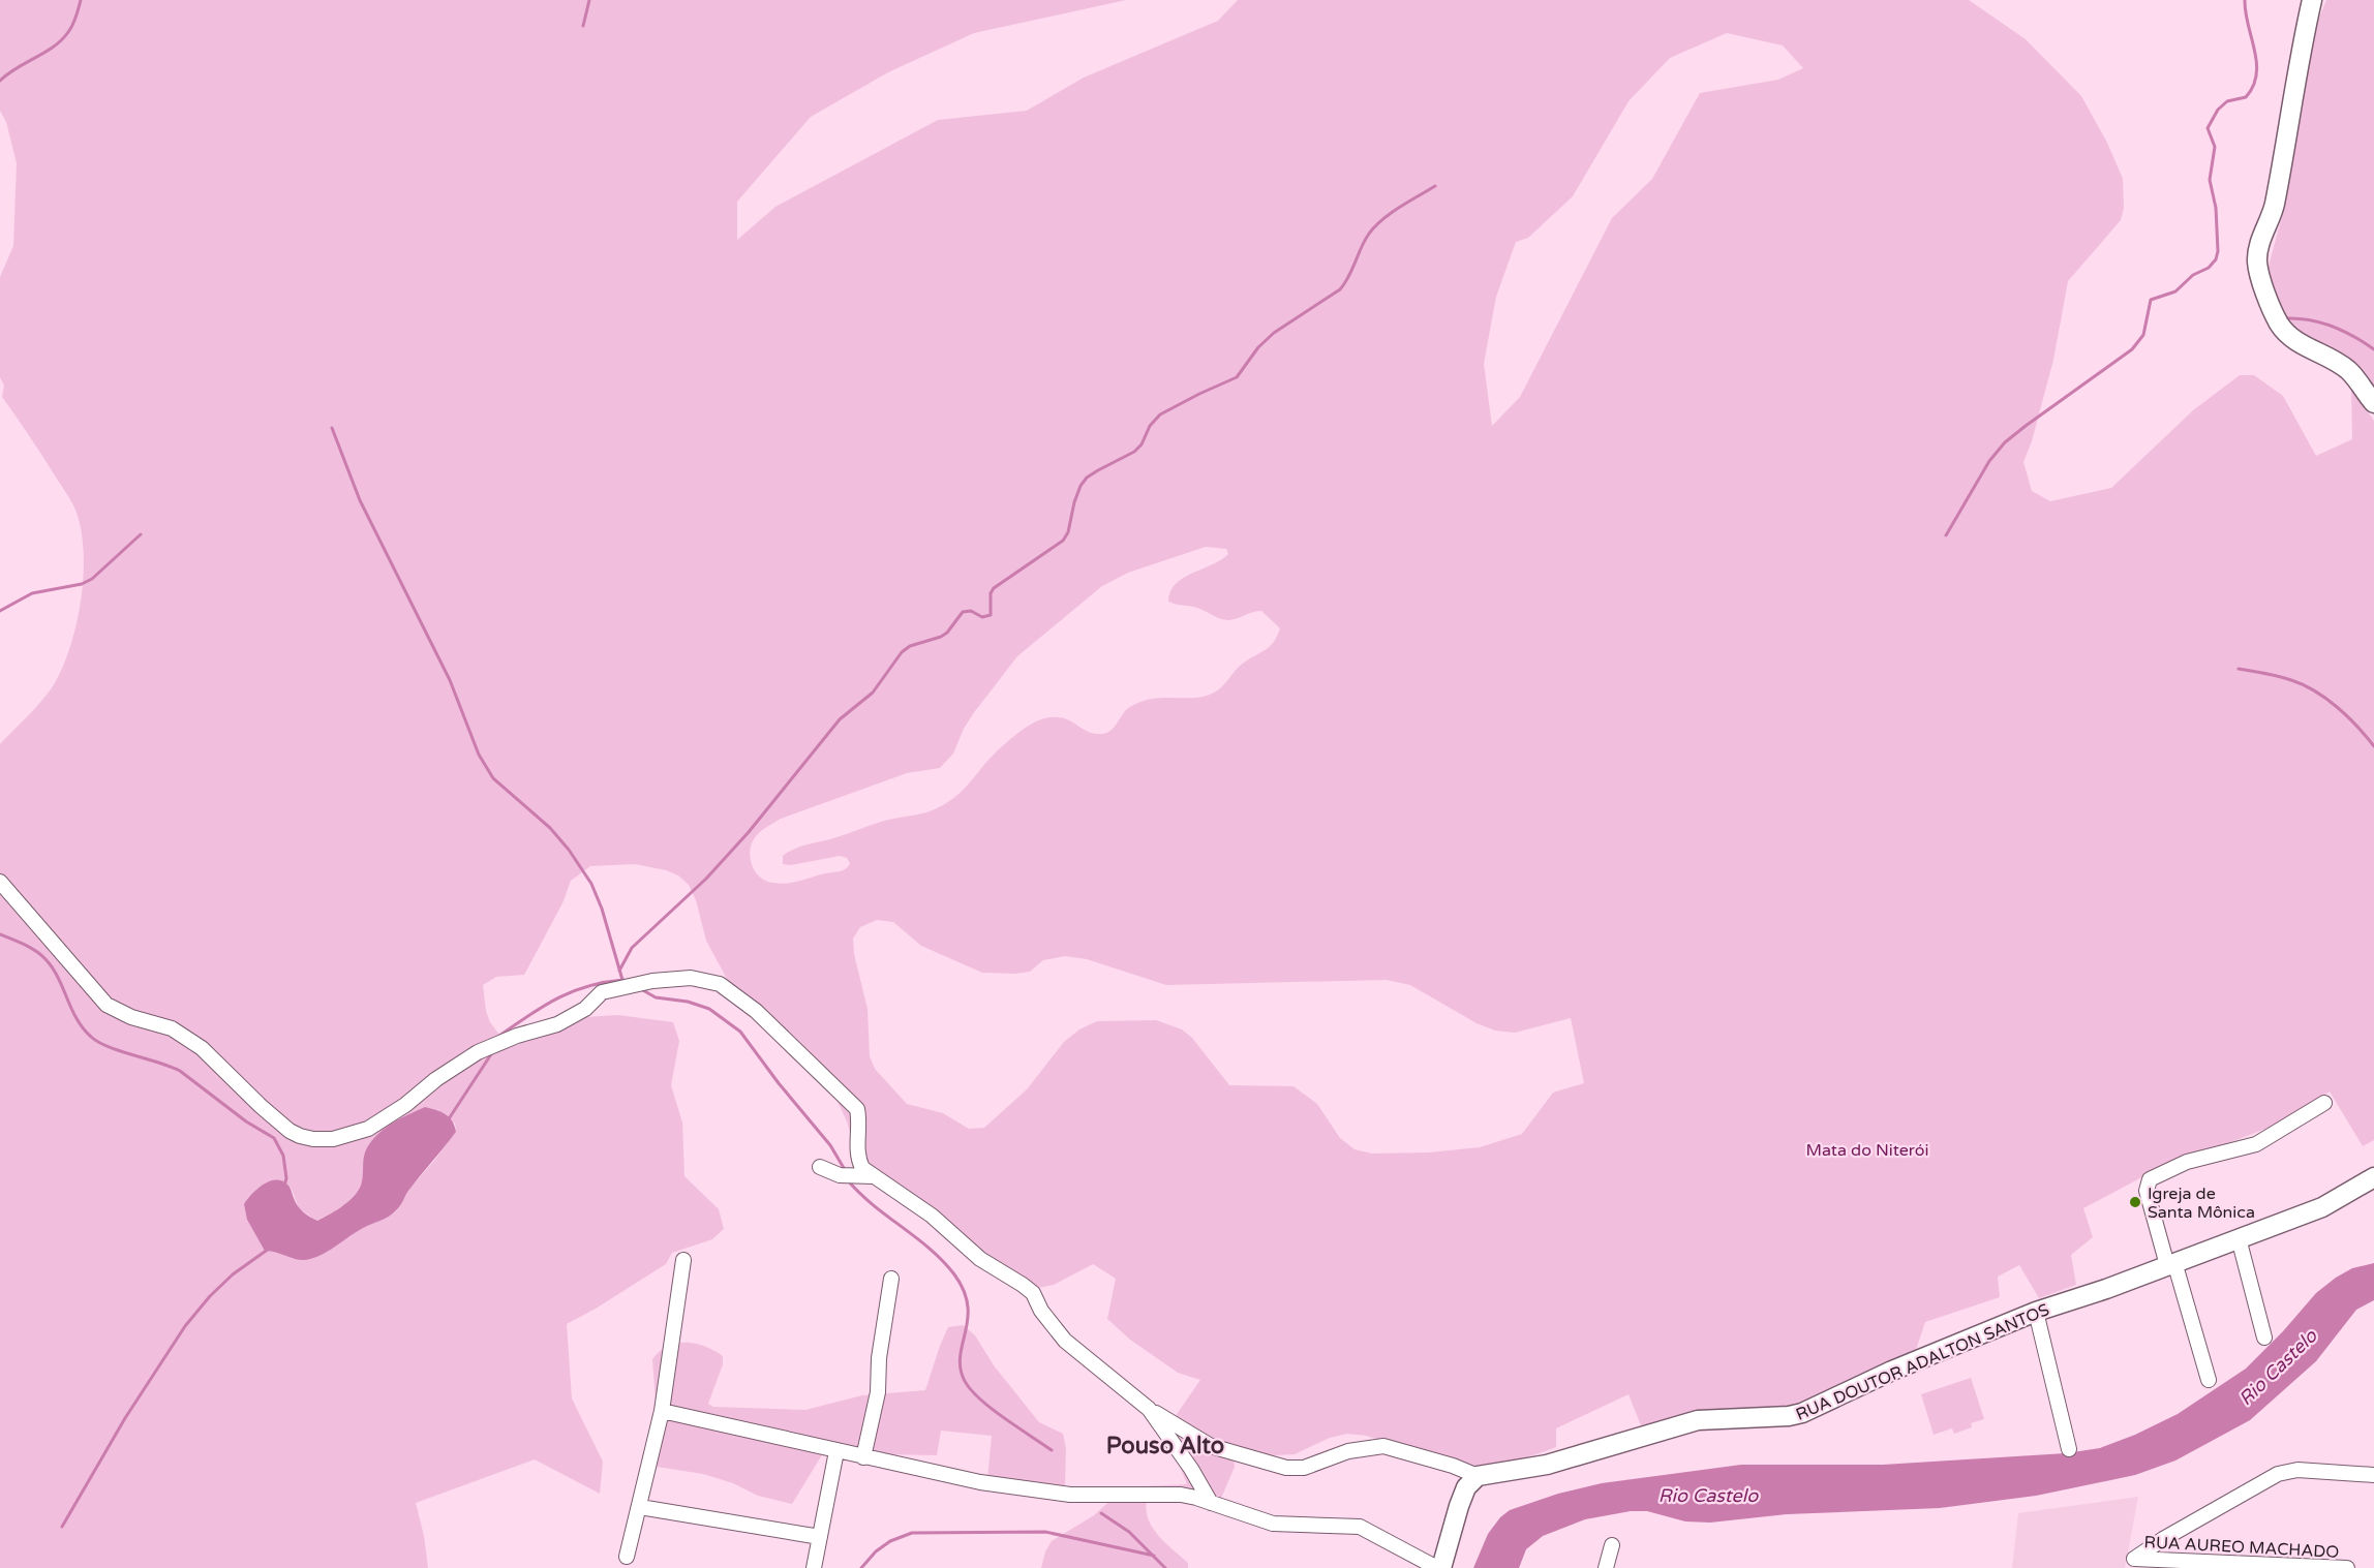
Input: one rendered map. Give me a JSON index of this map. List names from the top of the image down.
{
  "streets": {
    "main road": ["RUA DOUTOR ADALTON SANTOS"],
    "street": ["RUA AUREO MACHADO"]
  },
  "districts": ["Pouso Alto"],
  "water": ["Rio Castelo"],
  "parks": ["Mata do Niterói"],
  "places": ["Igreja de Santa Mônica"]
}
